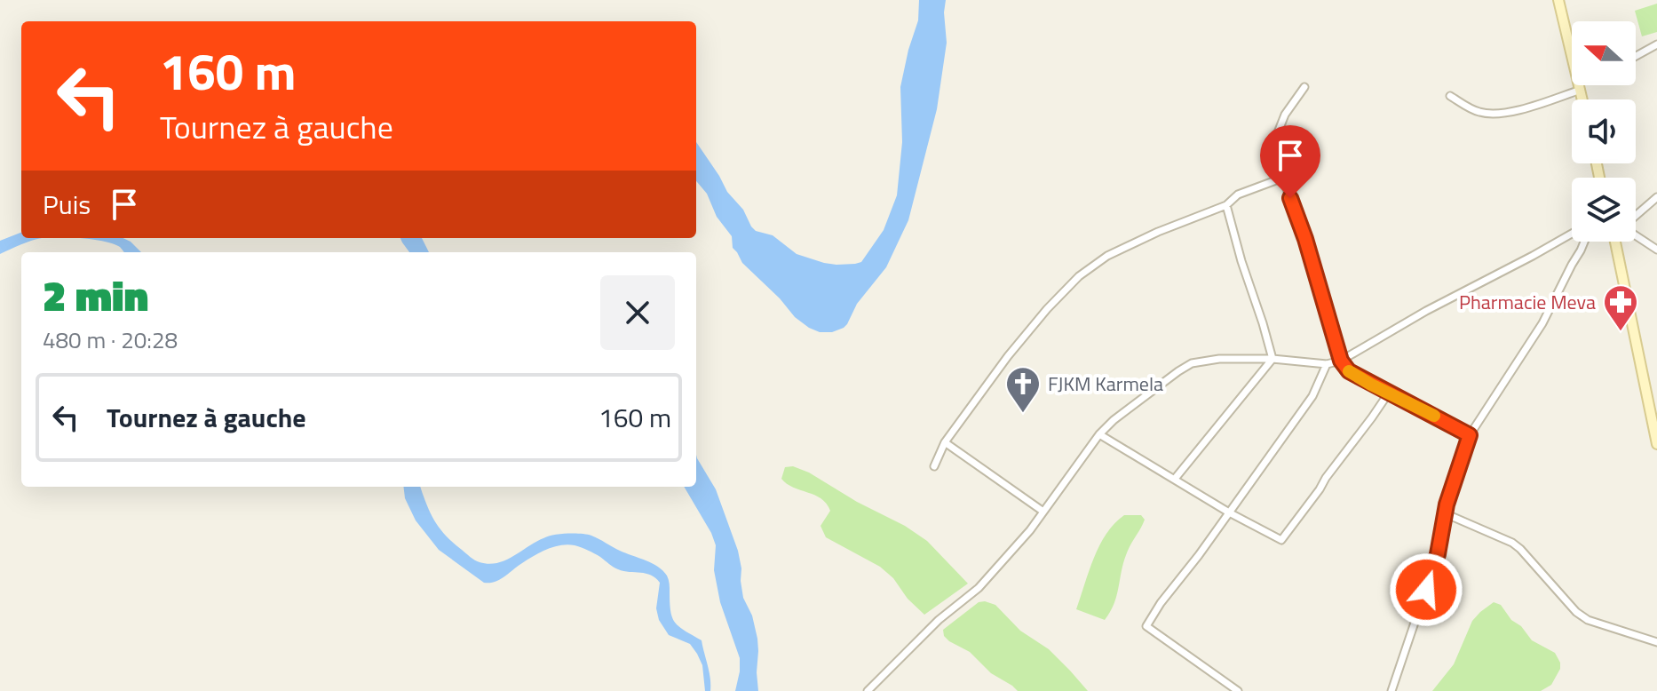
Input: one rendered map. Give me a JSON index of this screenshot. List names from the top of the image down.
{
  "places": {
    "pharmacy": ["Pharmacie Meva"],
    "church": ["FJKM Karmela"]
  },
  "north": "left",
  "page": {
    "turn": ["160 m", "Tournez à gauche"],
    "then": "Puis",
    "heading": ["2 min", "480 m · 20:28"],
    "list": [
      {
        "name": "Tournez à gauche",
        "value": "160 m"
      }
    ]
  }
}
